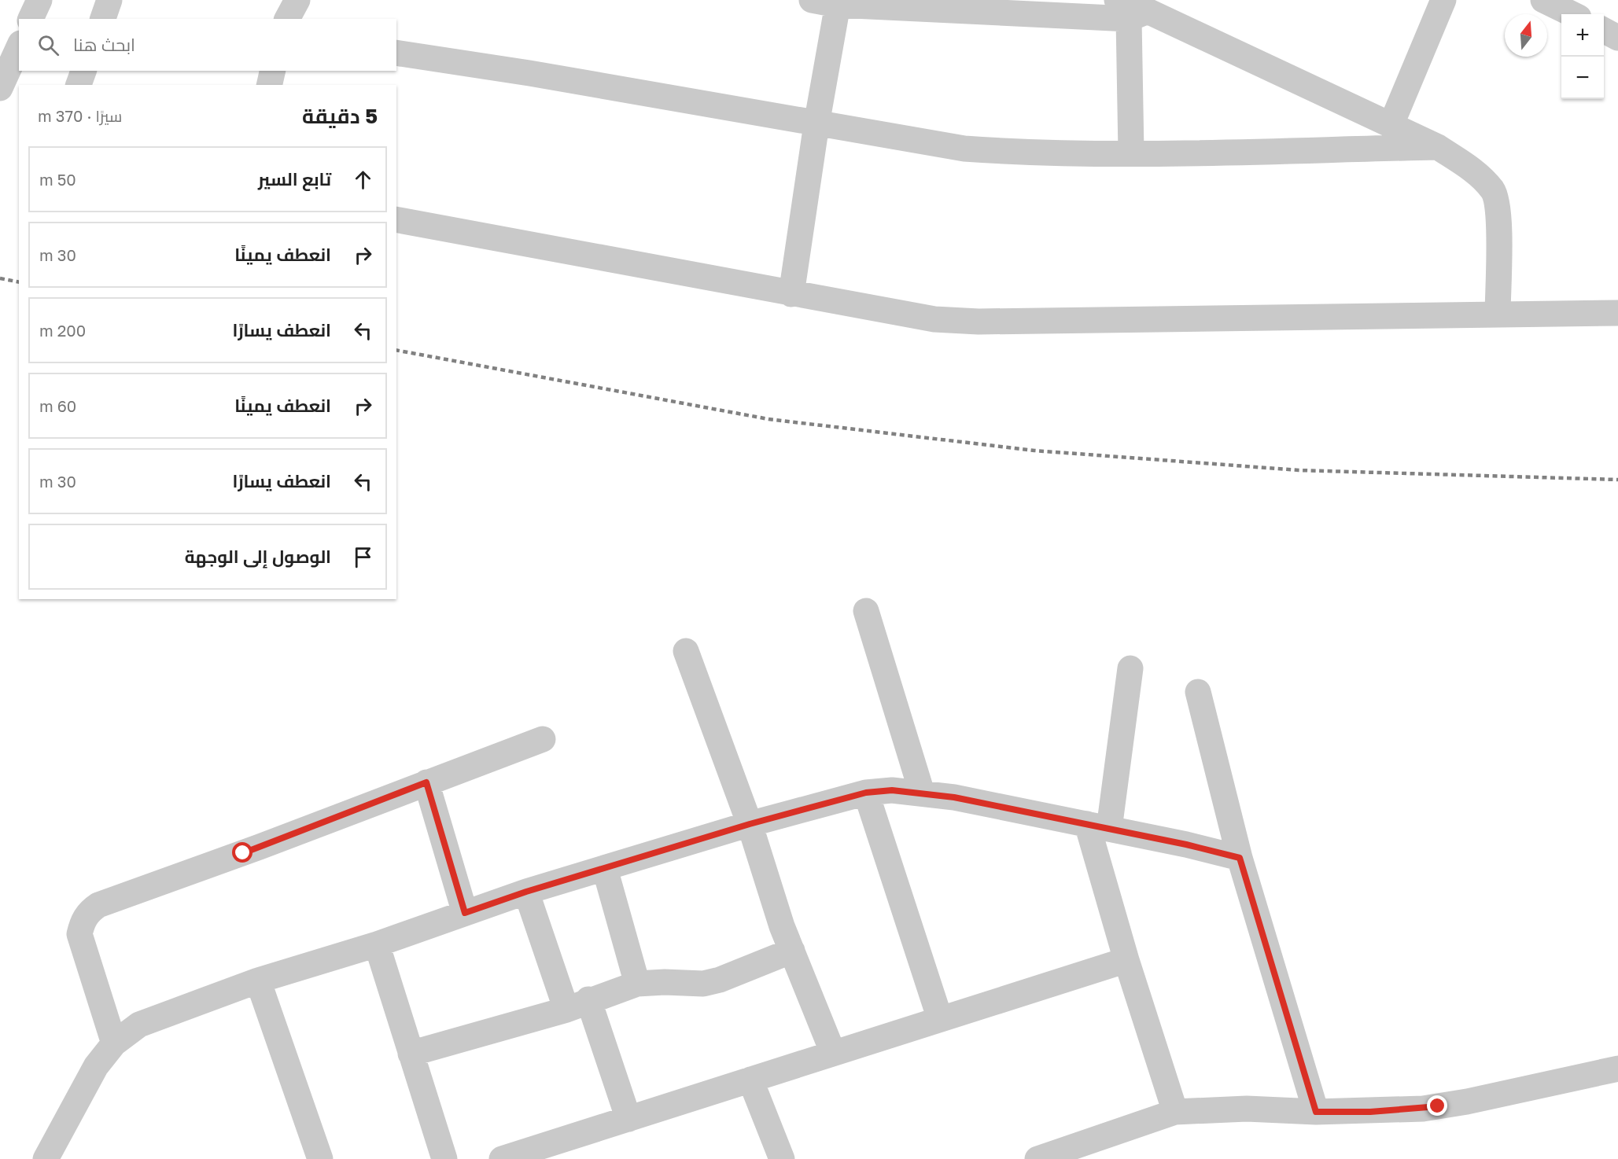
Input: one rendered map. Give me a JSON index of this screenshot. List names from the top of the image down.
{
  "north": "top",
  "page": {
    "map_buttons": ["+", "−"],
    "search": "ابحث هنا",
    "heading": ["5 دقيقة", "سيرًا · 370 m"],
    "list": [
      ["تابع السير", "50 m"],
      ["انعطف يمينًا", "30 m"],
      ["انعطف يسارًا", "200 m"],
      ["انعطف يمينًا", "60 m"],
      ["انعطف يسارًا", "30 m"],
      "الوصول إلى الوجهة"
    ]
  }
}
